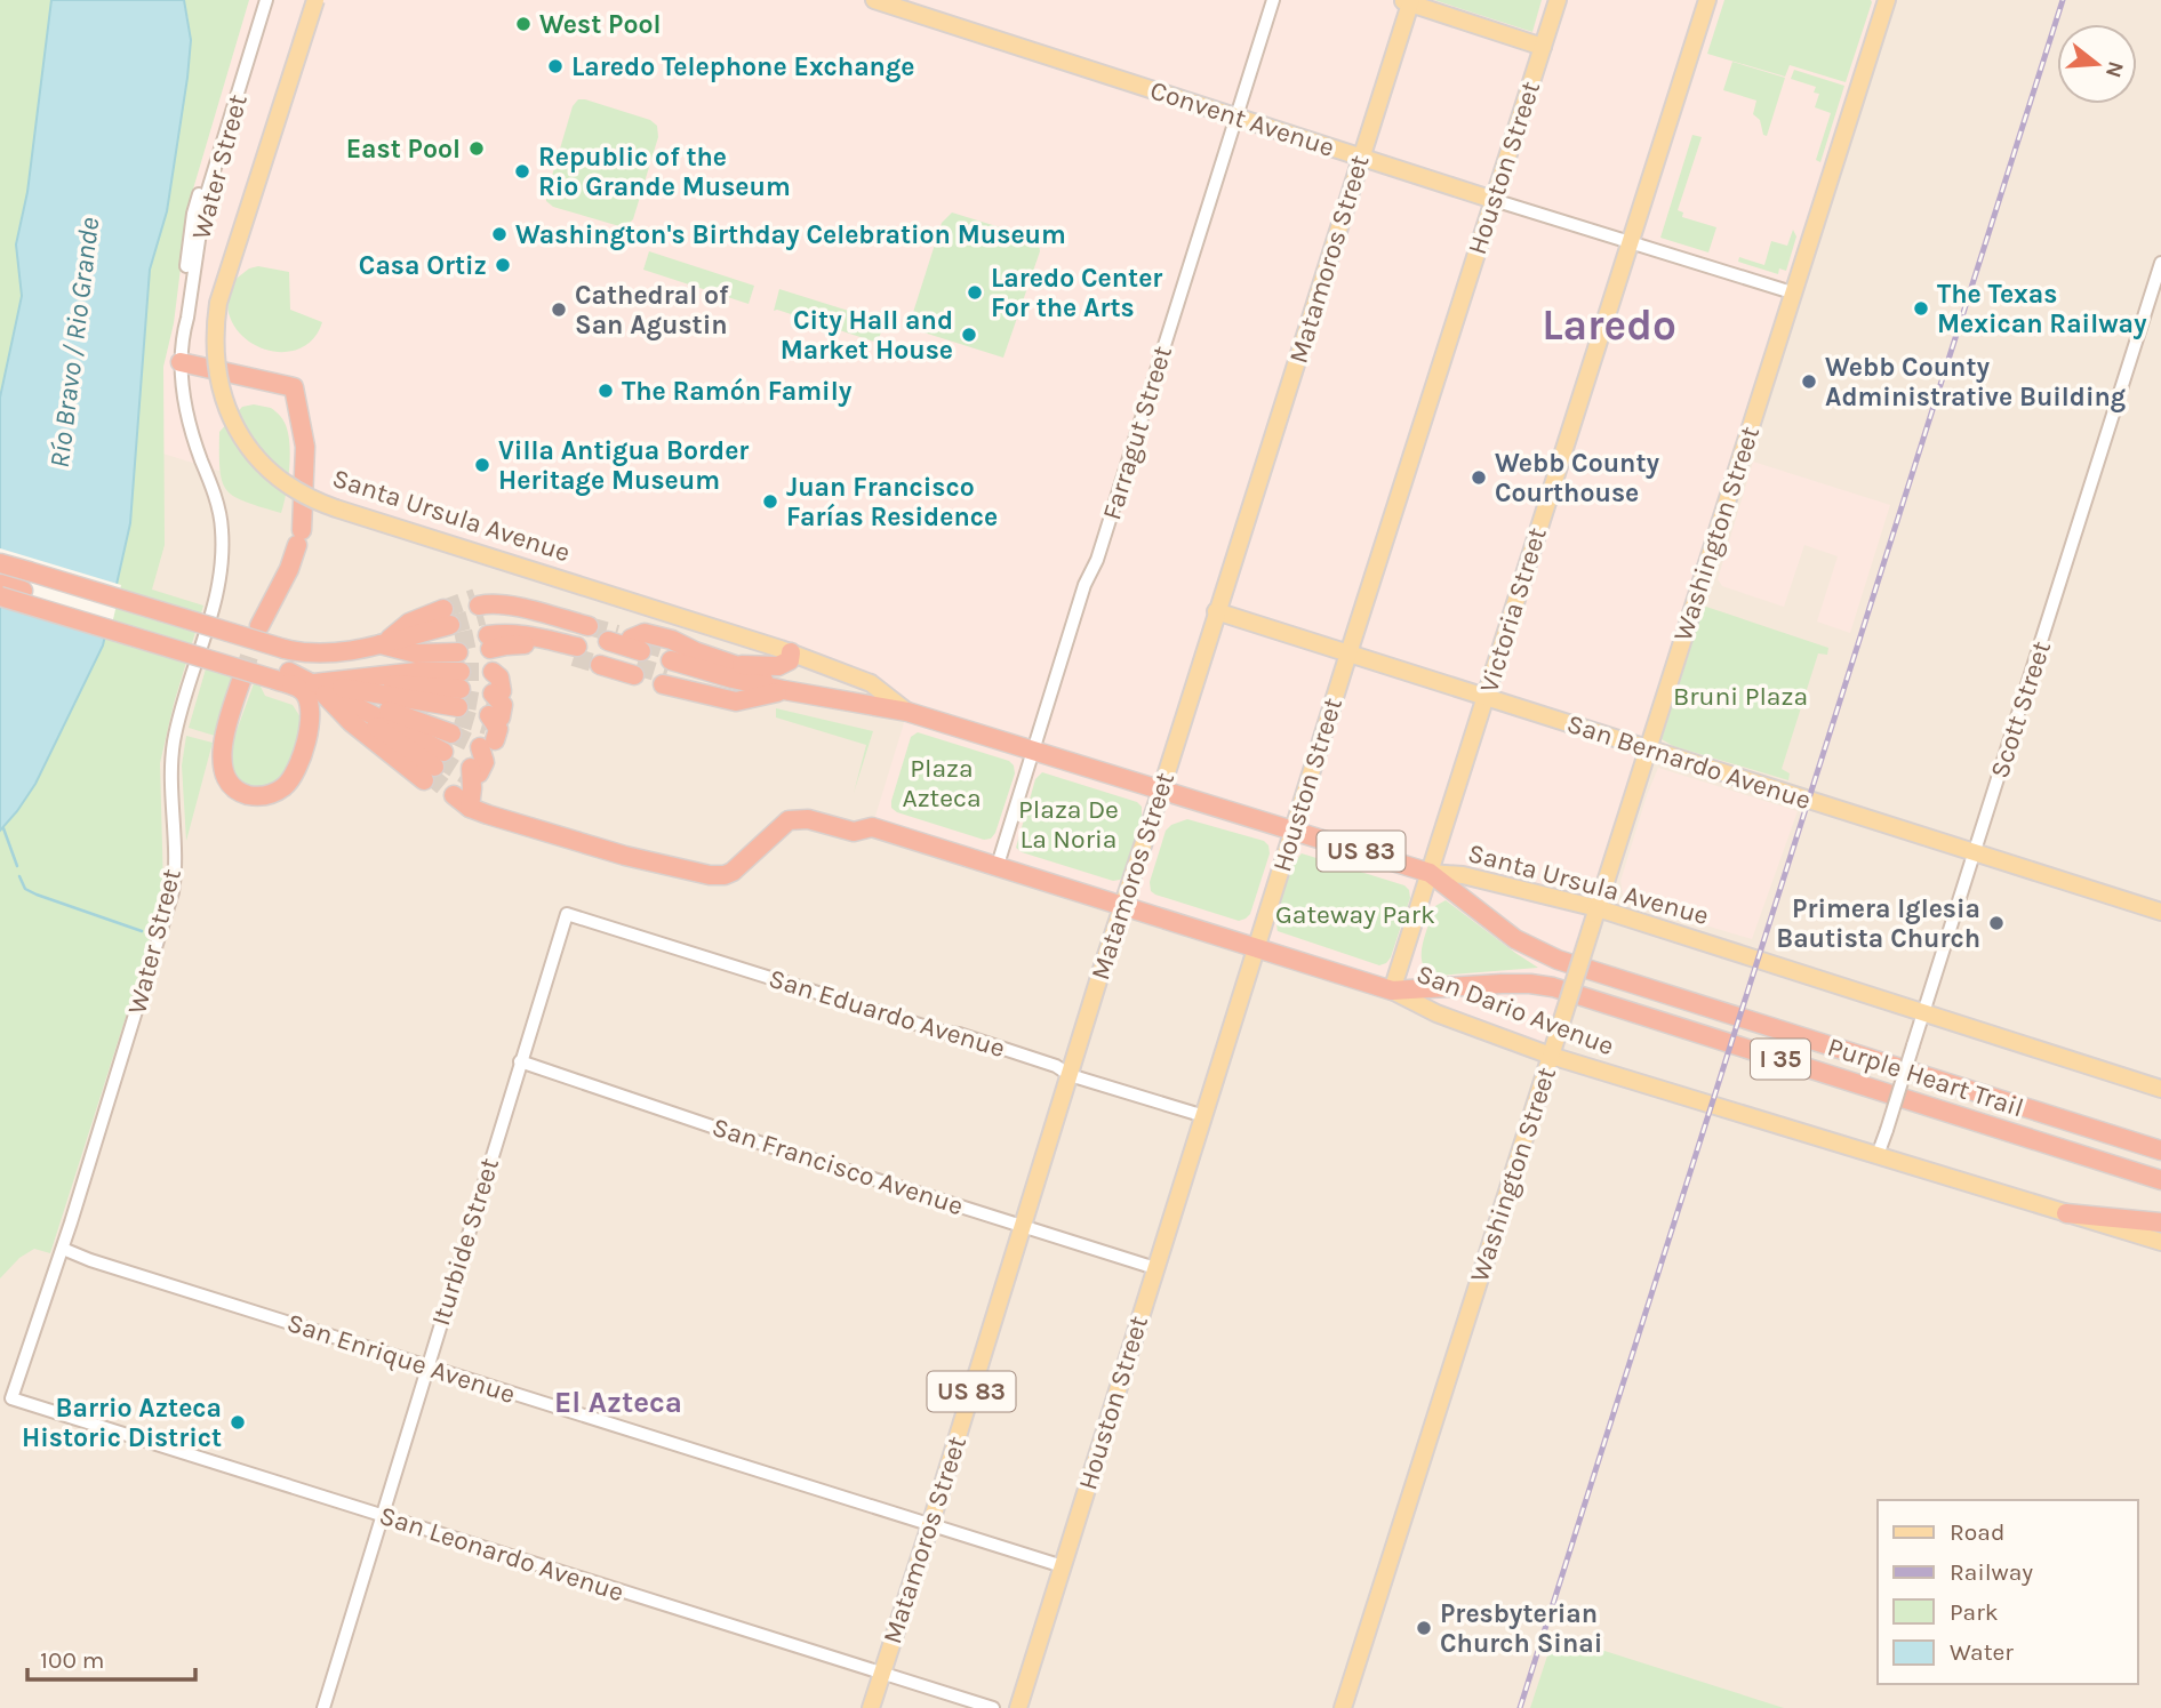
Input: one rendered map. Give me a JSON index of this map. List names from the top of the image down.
{
  "streets": {
    "highway": [
      "Santa Ursula Avenue",
      "US 83",
      "San Dario Avenue",
      "I 35",
      "Purple Heart Trail"
    ],
    "main road": [
      "Convent Avenue",
      "Houston Street",
      "Matamoros Street",
      "Washington Street",
      "Victoria Street",
      "San Bernardo Avenue"
    ],
    "street": [
      "Water Street",
      "Farragut Street",
      "Scott Street",
      "San Eduardo Avenue",
      "San Francisco Avenue",
      "Iturbide Street",
      "San Enrique Avenue",
      "San Leonardo Avenue"
    ]
  },
  "crossings": [
    ["Convent Avenue", "Houston Street"],
    ["Convent Avenue", "Matamoros Street"],
    ["Convent Avenue", "Farragut Street"],
    ["Convent Avenue", "Washington Street"],
    ["Convent Avenue", "Victoria Street"],
    ["Water Street", "San Enrique Avenue"],
    ["Water Street", "San Leonardo Avenue"],
    ["Houston Street", "Santa Ursula Avenue"],
    ["Houston Street", "San Bernardo Avenue"],
    ["Houston Street", "San Dario Avenue"],
    ["Houston Street", "San Eduardo Avenue"],
    ["Houston Street", "San Francisco Avenue"],
    ["Houston Street", "San Enrique Avenue"],
    ["Matamoros Street", "Santa Ursula Avenue"],
    ["Matamoros Street", "San Bernardo Avenue"],
    ["Matamoros Street", "San Dario Avenue"],
    ["Matamoros Street", "San Eduardo Avenue"],
    ["Matamoros Street", "San Francisco Avenue"],
    ["Matamoros Street", "San Enrique Avenue"],
    ["Matamoros Street", "San Leonardo Avenue"],
    ["Farragut Street", "Santa Ursula Avenue"],
    ["Farragut Street", "San Dario Avenue"],
    ["Santa Ursula Avenue", "Washington Street"],
    ["Santa Ursula Avenue", "Victoria Street"],
    ["Santa Ursula Avenue", "Scott Street"],
    ["Santa Ursula Avenue", "Purple Heart Trail"],
    ["Washington Street", "San Bernardo Avenue"],
    ["Washington Street", "San Dario Avenue"],
    ["Victoria Street", "San Bernardo Avenue"],
    ["Victoria Street", "San Dario Avenue"],
    ["Victoria Street", "Purple Heart Trail"],
    ["Scott Street", "San Bernardo Avenue"],
    ["Scott Street", "San Dario Avenue"],
    ["San Dario Avenue", "Purple Heart Trail"],
    ["San Eduardo Avenue", "Iturbide Street"],
    ["San Francisco Avenue", "Iturbide Street"],
    ["Iturbide Street", "San Enrique Avenue"],
    ["Iturbide Street", "San Leonardo Avenue"]
  ],
  "districts": ["Laredo", "El Azteca"],
  "water": ["Río Bravo / Rio Grande"],
  "parks": [
    "Bruni Plaza",
    "Plaza Azteca",
    "Plaza De La Noria",
    "Gateway Park"
  ],
  "places": [
    "West Pool",
    "Laredo Telephone Exchange",
    "East Pool",
    "Republic of the Rio Grande Museum",
    "Washington's Birthday Celebration Museum",
    "Casa Ortiz",
    "Laredo Center For the Arts",
    "The Texas Mexican Railway",
    "Cathedral of San Agustin",
    "City Hall and Market House",
    "Webb County Administrative Building",
    "The Ramón Family",
    "Villa Antigua Border Heritage Museum",
    "Webb County Courthouse",
    "Juan Francisco Farías Residence",
    "Primera Iglesia Bautista Church",
    "Barrio Azteca Historic District",
    "Presbyterian Church Sinai"
  ],
  "legend": [
    "Road",
    "Railway",
    "Park",
    "Water"
  ],
  "scale_bar": "100 m",
  "north": "right"
}
